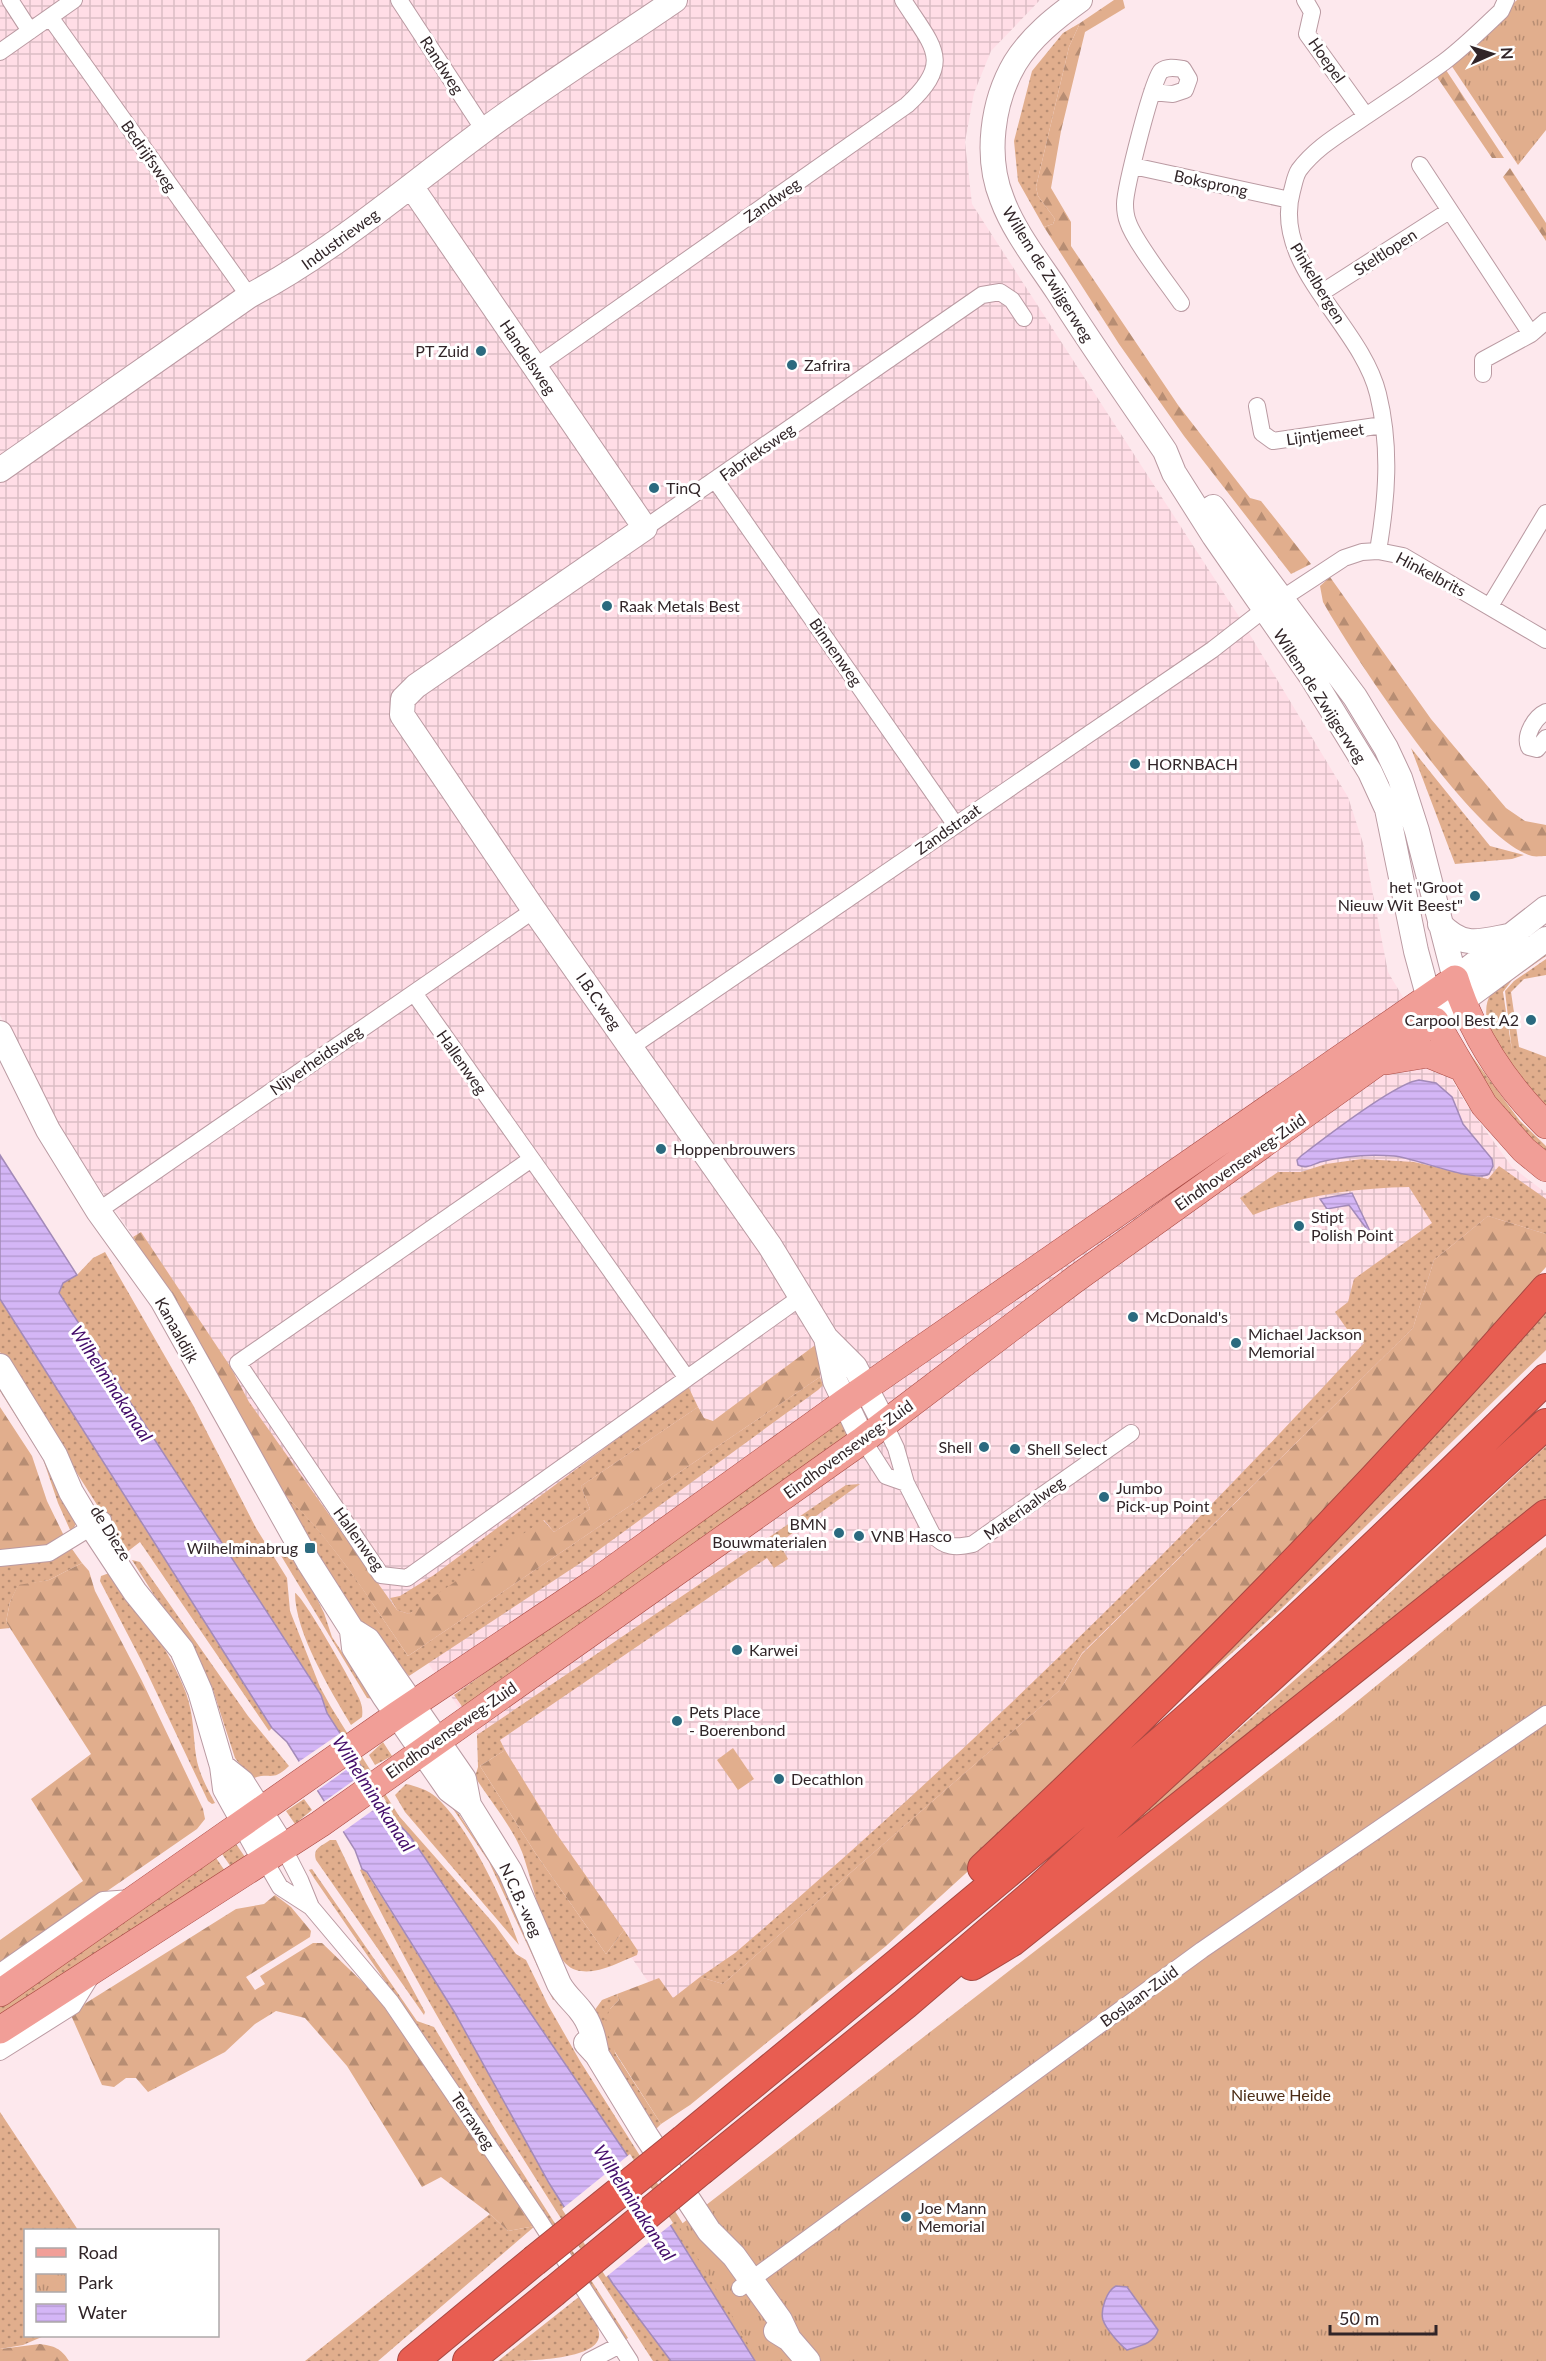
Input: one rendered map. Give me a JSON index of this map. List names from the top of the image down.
{
  "streets": {
    "main road": ["Eindhovenseweg-Zuid"],
    "street": [
      "Hoepel",
      "Randweg",
      "Bedrijfsweg",
      "Boksprong",
      "Zandweg",
      "Industrieweg",
      "Steltlopen",
      "Willem de Zwijgerweg",
      "Pinkelbergen",
      "Handelsweg",
      "Lijntjemeet",
      "Fabrieksweg",
      "Hinkelbrits",
      "Binnenweg",
      "Zandstraat",
      "I.B.C.weg",
      "Nijverheidsweg",
      "Hallenweg",
      "Kanaaldijk",
      "Materiaalweg",
      "de Dieze",
      "N.C.B.-weg",
      "Boslaan-Zuid",
      "Terraweg"
    ]
  },
  "crossings": [
    ["Hoepel", "Pinkelbergen"],
    ["Randweg", "Industrieweg"],
    ["Bedrijfsweg", "Industrieweg"],
    ["Boksprong", "Pinkelbergen"],
    ["Zandweg", "Handelsweg"],
    ["Industrieweg", "Handelsweg"],
    ["Steltlopen", "Pinkelbergen"],
    ["Willem de Zwijgerweg", "Hinkelbrits"],
    ["Willem de Zwijgerweg", "Zandstraat"],
    ["Willem de Zwijgerweg", "Eindhovenseweg-Zuid"],
    ["Pinkelbergen", "Lijntjemeet"],
    ["Pinkelbergen", "Hinkelbrits"],
    ["Handelsweg", "Fabrieksweg"],
    ["Fabrieksweg", "Binnenweg"],
    ["Fabrieksweg", "I.B.C.weg"],
    ["Hinkelbrits", "Zandstraat"],
    ["Binnenweg", "Zandstraat"],
    ["Zandstraat", "I.B.C.weg"],
    ["I.B.C.weg", "Nijverheidsweg"],
    ["I.B.C.weg", "Eindhovenseweg-Zuid"],
    ["I.B.C.weg", "Materiaalweg"],
    ["Nijverheidsweg", "Hallenweg"],
    ["Nijverheidsweg", "Kanaaldijk"],
    ["Eindhovenseweg-Zuid", "Kanaaldijk"],
    ["Eindhovenseweg-Zuid", "Materiaalweg"],
    ["Eindhovenseweg-Zuid", "de Dieze"],
    ["Eindhovenseweg-Zuid", "N.C.B.-weg"],
    ["Eindhovenseweg-Zuid", "Terraweg"],
    ["Kanaaldijk", "N.C.B.-weg"],
    ["de Dieze", "Terraweg"],
    ["N.C.B.-weg", "Boslaan-Zuid"]
  ],
  "water": ["Wilhelminakanaal"],
  "parks": ["Nieuwe Heide"],
  "places": {
    "other": [
      "PT Zuid",
      "Zafrira",
      "TinQ",
      "Raak Metals Best",
      "HORNBACH",
      "het \"Groot Nieuw Wit Beest\"",
      "Carpool Best A2",
      "Hoppenbrouwers",
      "Stipt Polish Point",
      "McDonald's",
      "Michael Jackson Memorial",
      "Shell",
      "Shell Select",
      "Jumbo Pick-up Point",
      "BMN Bouwmaterialen",
      "VNB Hasco",
      "Karwei",
      "Pets Place - Boerenbond",
      "Decathlon",
      "Joe Mann Memorial"
    ],
    "transit": ["Wilhelminabrug"]
  },
  "legend": ["Road", "Park", "Water"],
  "scale_bar": "50 m",
  "north": "right"
}
